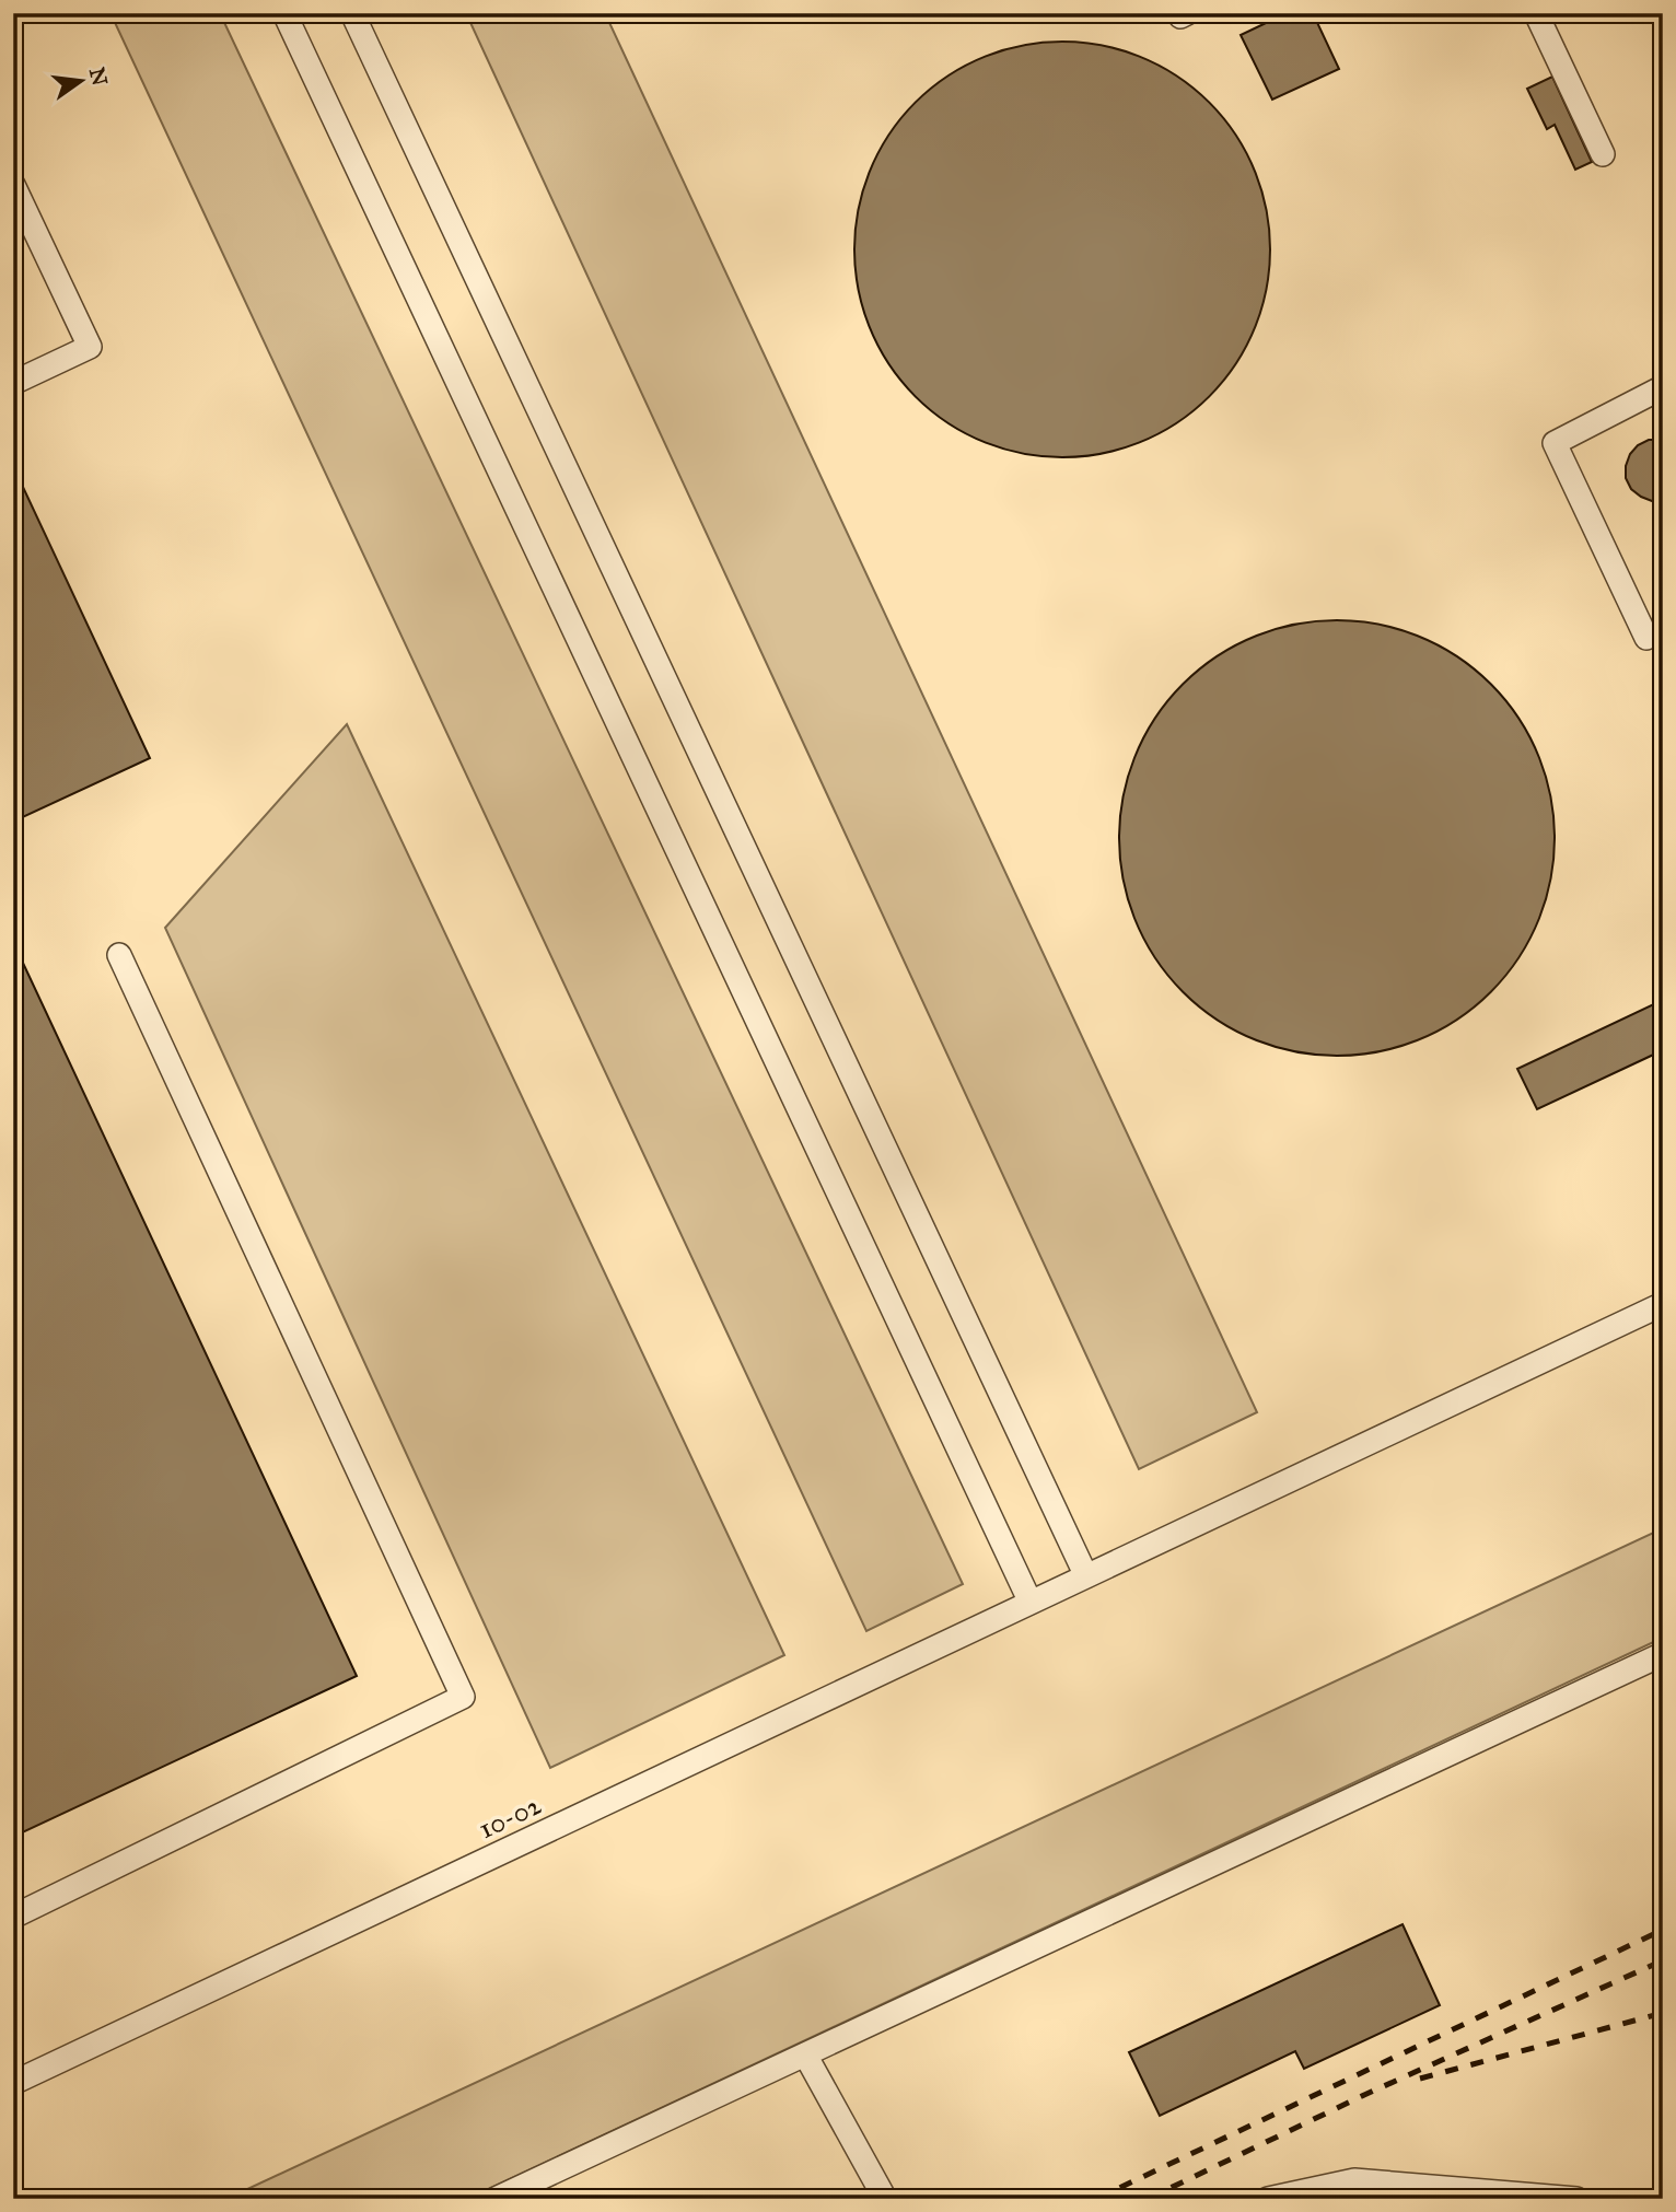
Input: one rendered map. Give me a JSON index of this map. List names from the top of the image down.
{
  "streets": {
    "lane": ["10-02"]
  },
  "north": "right"
}
